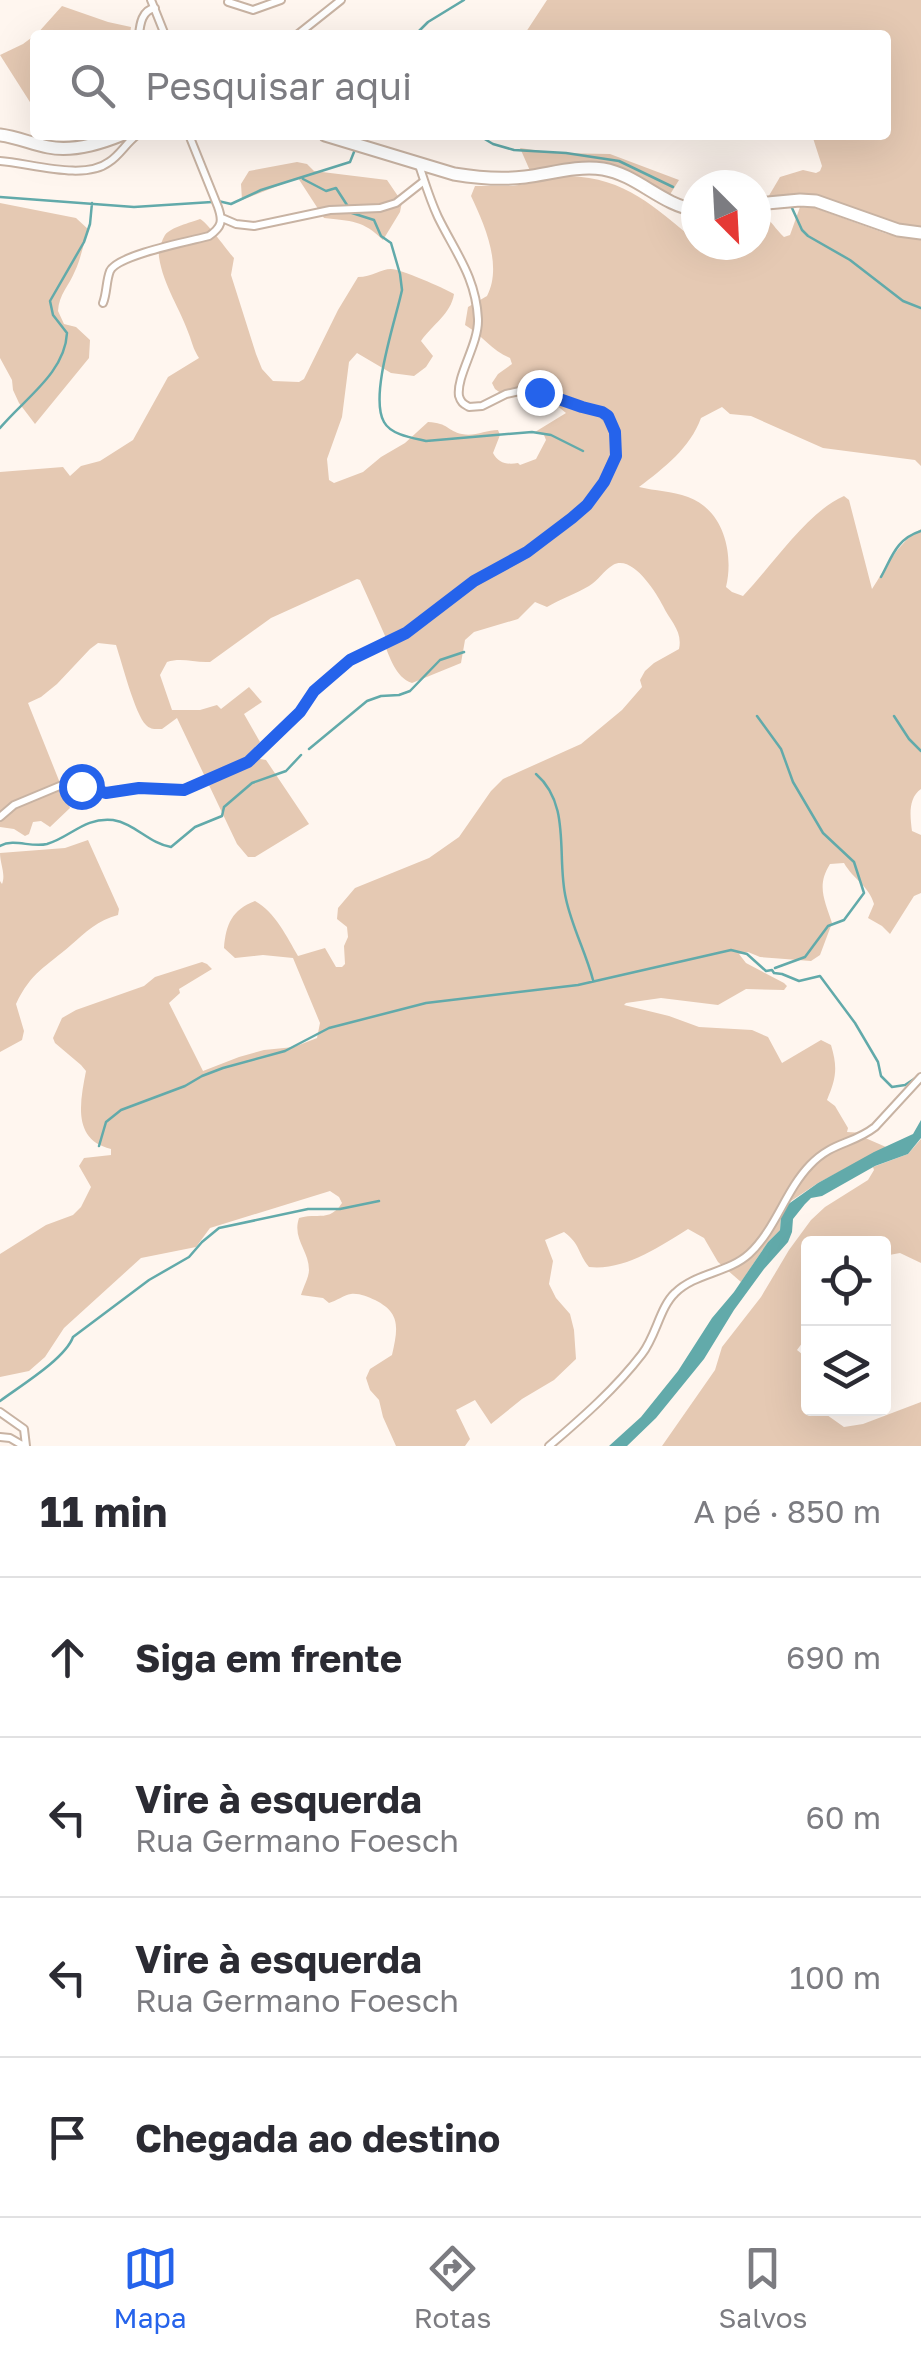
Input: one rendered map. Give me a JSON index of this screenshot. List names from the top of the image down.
{
  "north": "bottom right",
  "page": {
    "search": "Pesquisar aqui",
    "heading": ["11 min", "A pé · 850 m"],
    "list": [
      ["Siga em frente", "690 m"],
      ["Vire à esquerda", "Rua Germano Foesch", "60 m"],
      ["Vire à esquerda", "Rua Germano Foesch", "100 m"],
      "Chegada ao destino"
    ],
    "nav": ["Mapa", "Rotas", "Salvos"]
  }
}
